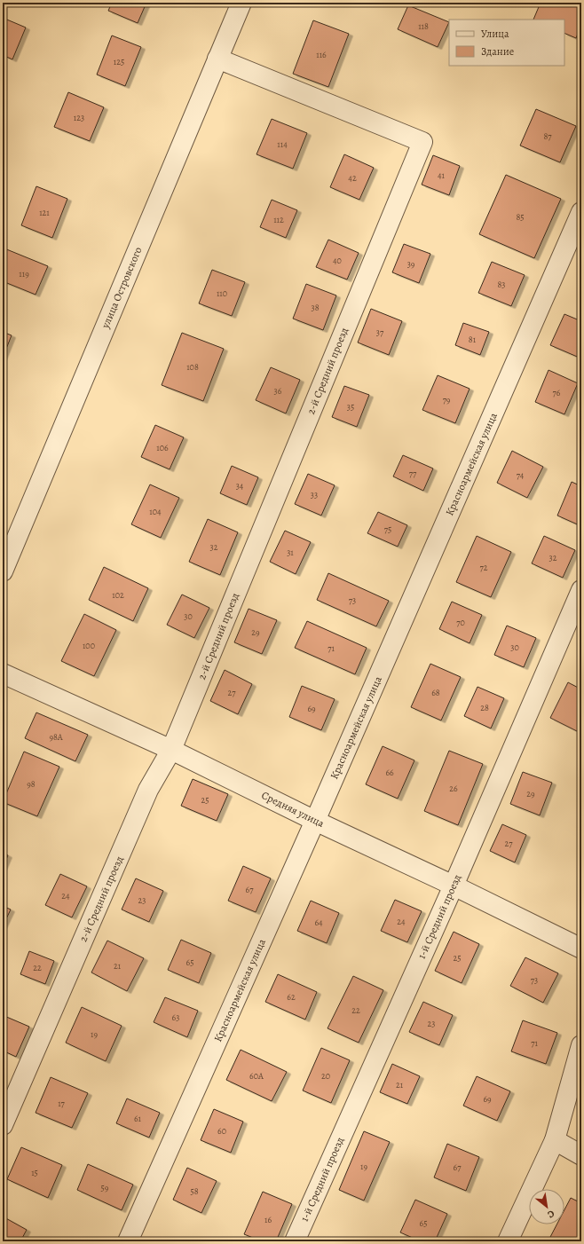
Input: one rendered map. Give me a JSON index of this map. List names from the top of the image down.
{
  "streets": {
    "street": [
      "улица Островского",
      "2-й Средний проезд",
      "Красноармейская улица",
      "Средняя улица",
      "1-й Средний проезд"
    ]
  },
  "crossings": [
    ["улица Островского", "2-й Средний проезд"],
    ["2-й Средний проезд", "Средняя улица"],
    ["Красноармейская улица", "Средняя улица"],
    ["Средняя улица", "1-й Средний проезд"]
  ],
  "house_numbers": [
    "118",
    "116",
    "125",
    "123",
    "87",
    "114",
    "41",
    "42",
    "121",
    "85",
    "112",
    "40",
    "39",
    "119",
    "83",
    "110",
    "38",
    "37",
    "81",
    "108",
    "36",
    "76",
    "79",
    "35",
    "106",
    "77",
    "74",
    "34",
    "33",
    "104",
    "75",
    "32",
    "31",
    "32",
    "72",
    "102",
    "73",
    "30",
    "70",
    "29",
    "100",
    "30",
    "71",
    "27",
    "68",
    "28",
    "69",
    "98А",
    "66",
    "98",
    "26",
    "29",
    "25",
    "27",
    "67",
    "24",
    "23",
    "24",
    "64",
    "25",
    "65",
    "21",
    "22",
    "73",
    "62",
    "22",
    "63",
    "23",
    "19",
    "71",
    "60А",
    "20",
    "21",
    "69",
    "17",
    "61",
    "60",
    "19",
    "67",
    "15",
    "59",
    "58",
    "16",
    "65"
  ],
  "legend": ["Улица", "Здание"],
  "north": "bottom right"
}
